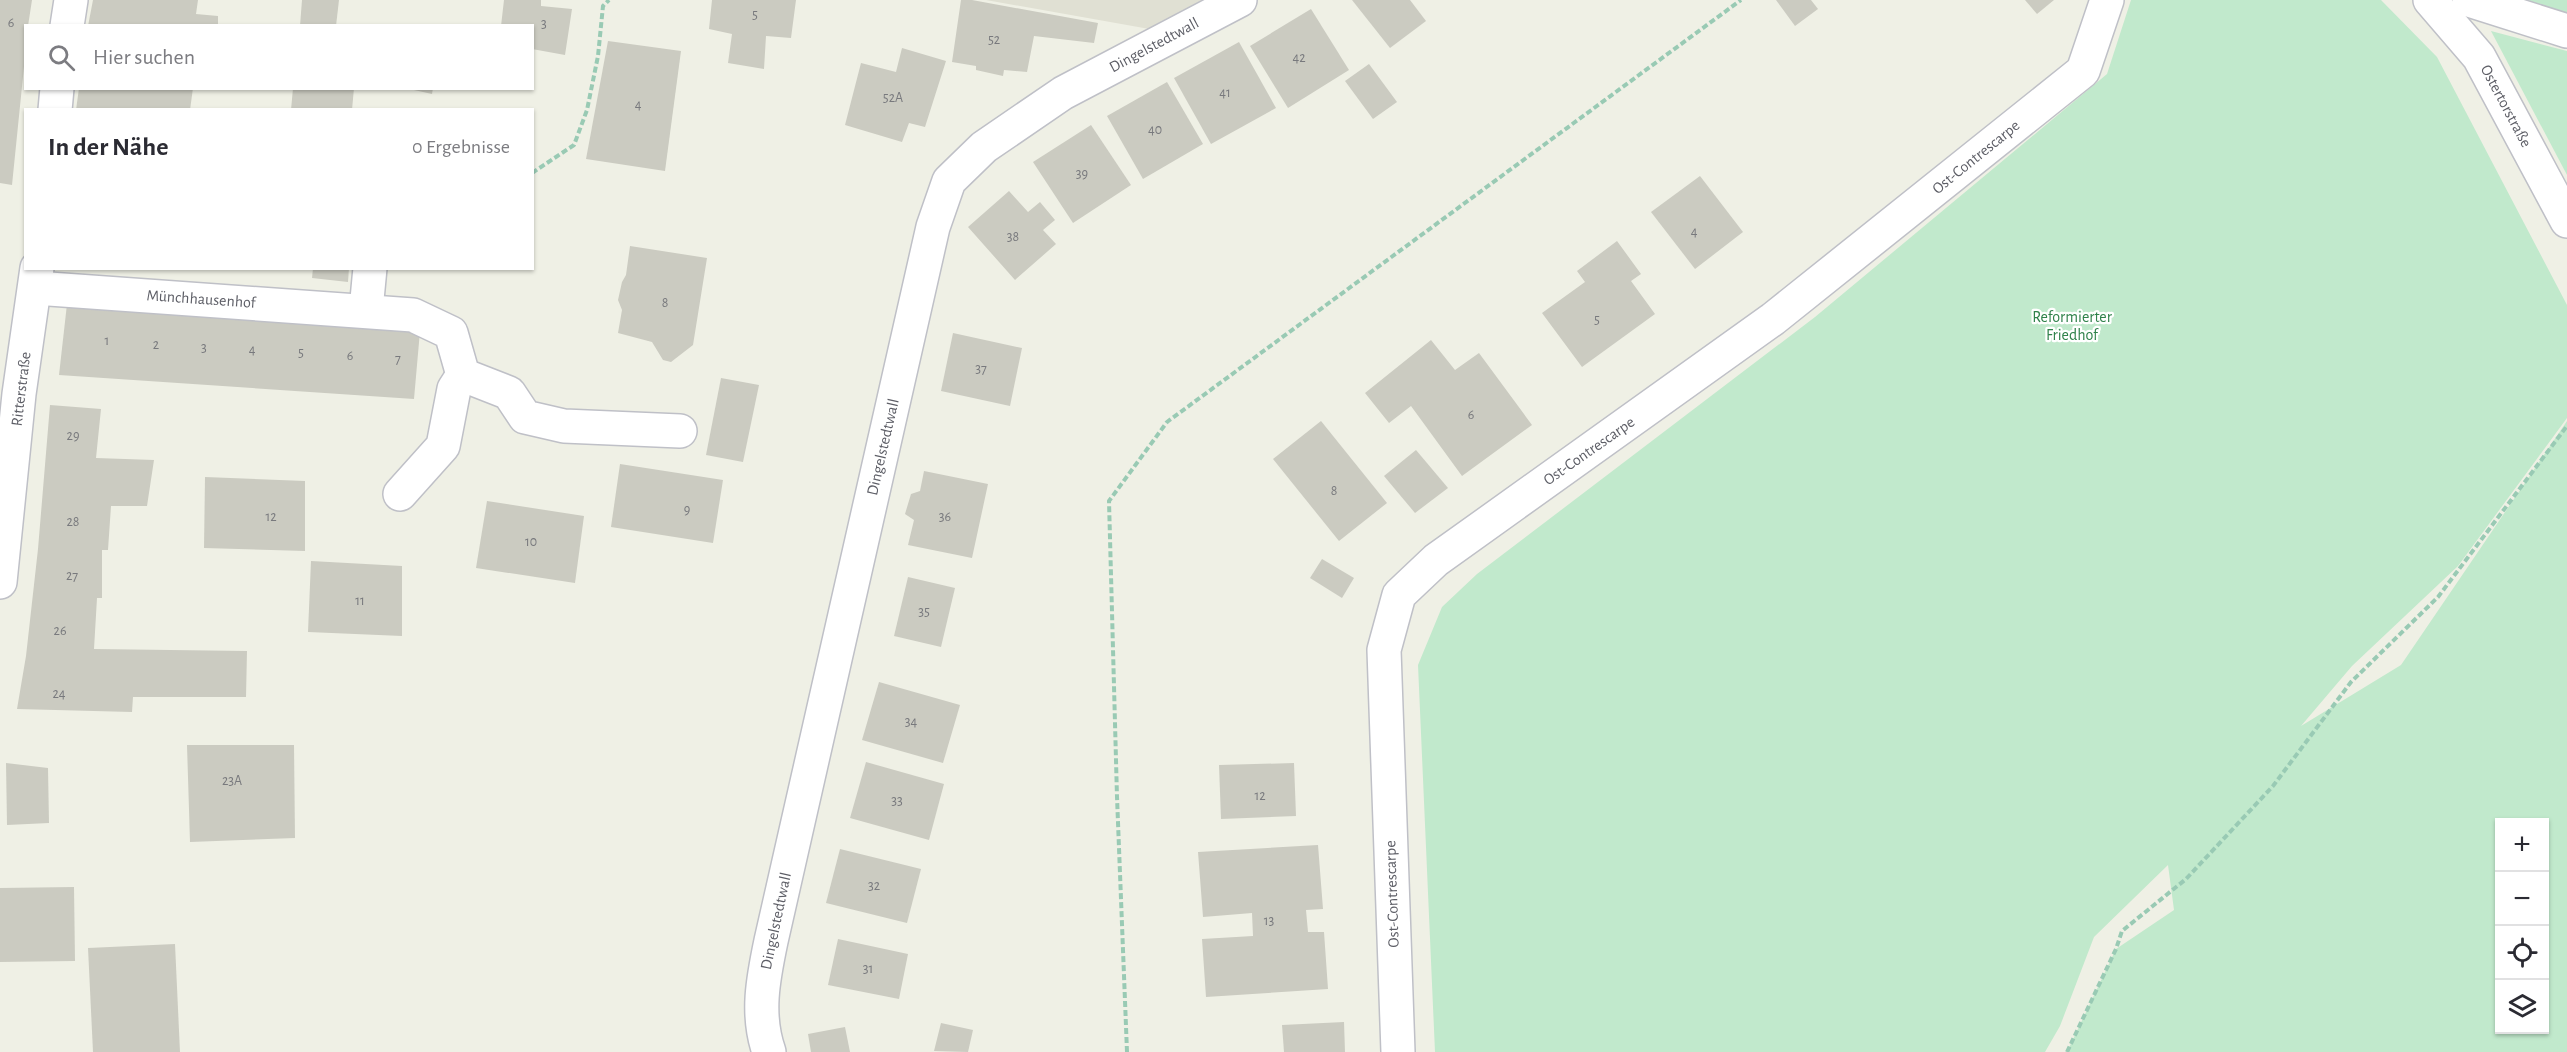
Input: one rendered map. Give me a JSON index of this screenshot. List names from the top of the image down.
{
  "streets": {
    "street": [
      "Dingelstedtwall",
      "Ostertorstraße",
      "Ost-Contrescarpe",
      "Münchhausenhof",
      "Ritterstraße"
    ]
  },
  "crossings": [
    ["Münchhausenhof", "Ritterstraße"]
  ],
  "parks": ["Reformierter Friedhof"],
  "house_numbers": [
    "5",
    "6",
    "3",
    "52",
    "42",
    "41",
    "52A",
    "4",
    "40",
    "39",
    "4",
    "38",
    "8",
    "5",
    "1",
    "2",
    "3",
    "4",
    "5",
    "6",
    "7",
    "37",
    "6",
    "29",
    "8",
    "9",
    "12",
    "36",
    "28",
    "10",
    "27",
    "11",
    "35",
    "26",
    "24",
    "34",
    "23A",
    "12",
    "33",
    "32",
    "13",
    "31"
  ],
  "page": {
    "search": "Hier suchen",
    "heading": ["In der Nähe", "0 Ergebnisse"],
    "map_buttons": ["+", "−"]
  }
}
